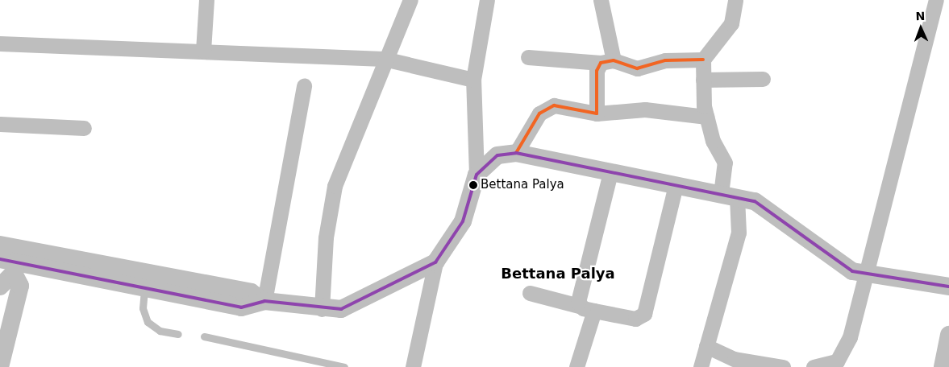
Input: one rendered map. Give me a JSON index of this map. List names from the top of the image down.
{
  "districts": ["Bettana Palya"],
  "places": ["Bettana Palya"],
  "north": "top"
}
